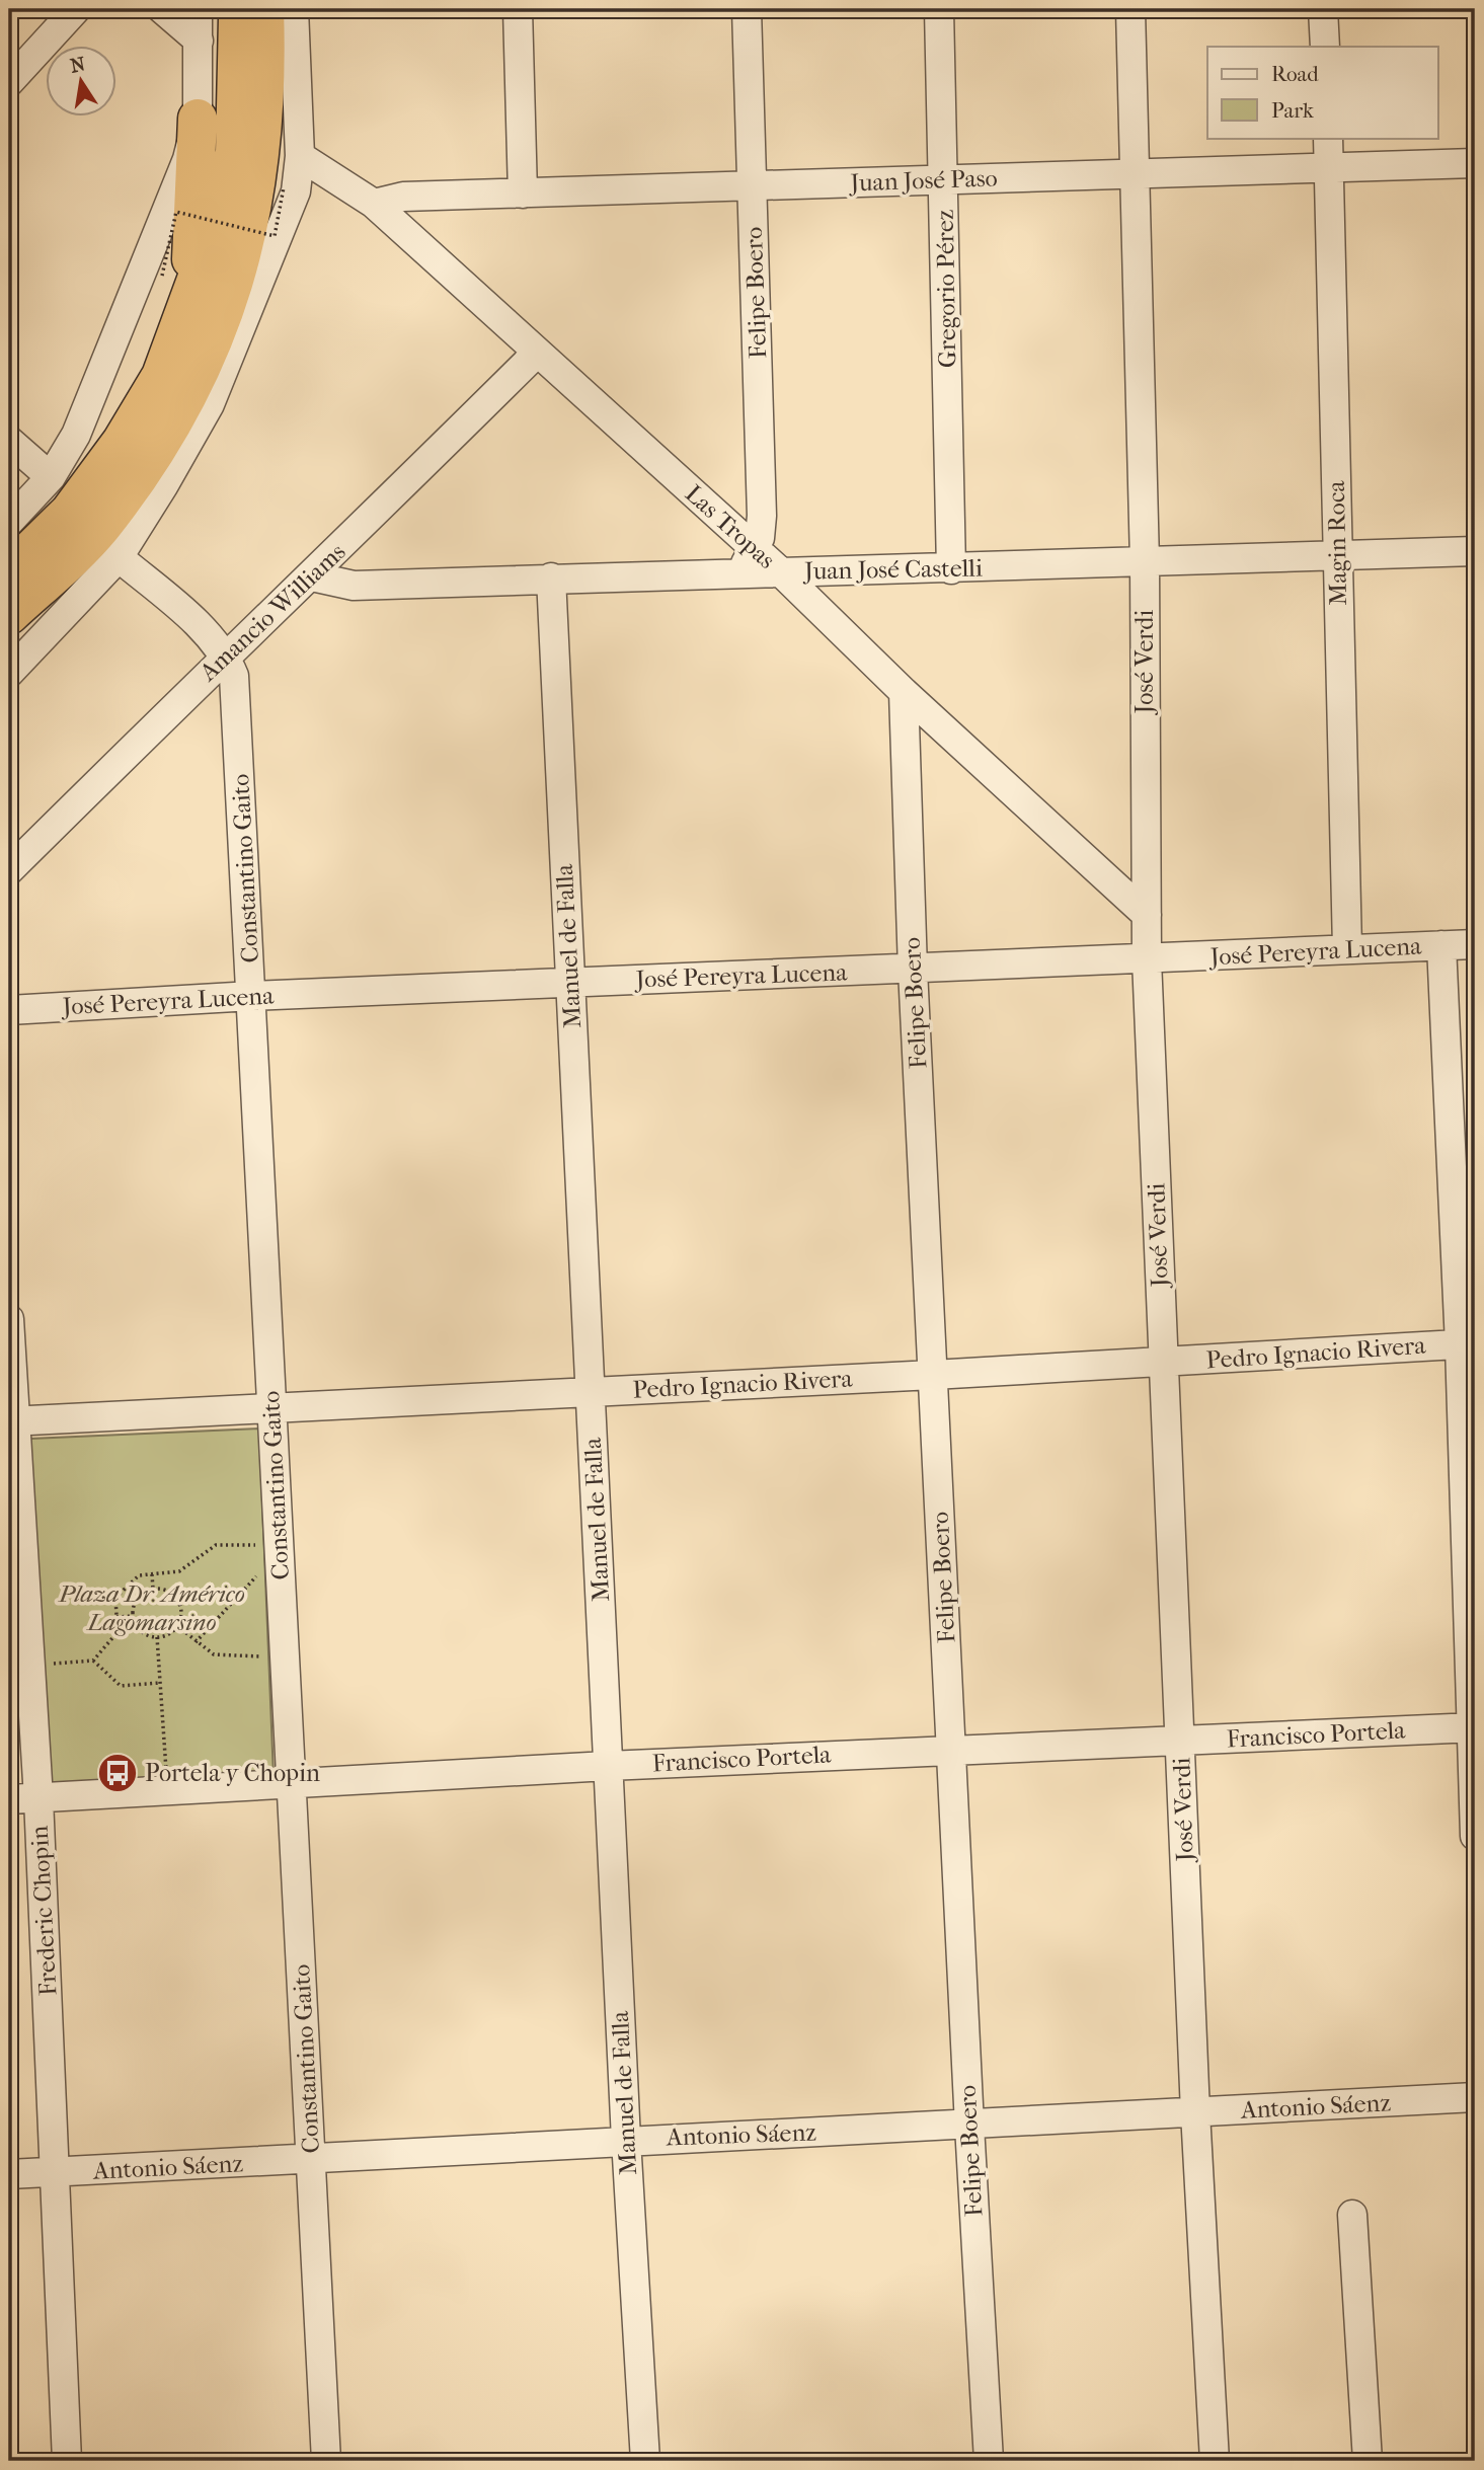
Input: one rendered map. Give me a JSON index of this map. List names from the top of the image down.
{
  "streets": {
    "street": [
      "Juan José Paso",
      "Gregorio Pérez",
      "Felipe Boero",
      "Las Tropas",
      "Magin Roca",
      "Juan José Castelli",
      "Amancio Williams",
      "José Verdi",
      "Constantino Gaito",
      "Manuel de Falla",
      "José Pereyra Lucena",
      "Pedro Ignacio Rivera",
      "Francisco Portela",
      "Frederic Chopin",
      "Antonio Sáenz"
    ]
  },
  "crossings": [
    ["Juan José Paso", "Gregorio Pérez"],
    ["Juan José Paso", "Felipe Boero"],
    ["Juan José Paso", "Las Tropas"],
    ["Juan José Paso", "Magin Roca"],
    ["Juan José Paso", "José Verdi"],
    ["Gregorio Pérez", "Juan José Castelli"],
    ["Felipe Boero", "Las Tropas"],
    ["Felipe Boero", "Juan José Castelli"],
    ["Felipe Boero", "José Pereyra Lucena"],
    ["Felipe Boero", "Pedro Ignacio Rivera"],
    ["Felipe Boero", "Francisco Portela"],
    ["Felipe Boero", "Antonio Sáenz"],
    ["Las Tropas", "Juan José Castelli"],
    ["Las Tropas", "Amancio Williams"],
    ["Las Tropas", "José Verdi"],
    ["Magin Roca", "Juan José Castelli"],
    ["Magin Roca", "José Pereyra Lucena"],
    ["Juan José Castelli", "Amancio Williams"],
    ["Juan José Castelli", "José Verdi"],
    ["Juan José Castelli", "Manuel de Falla"],
    ["Amancio Williams", "Constantino Gaito"],
    ["José Verdi", "José Pereyra Lucena"],
    ["José Verdi", "Pedro Ignacio Rivera"],
    ["José Verdi", "Francisco Portela"],
    ["José Verdi", "Antonio Sáenz"],
    ["Constantino Gaito", "José Pereyra Lucena"],
    ["Constantino Gaito", "Pedro Ignacio Rivera"],
    ["Constantino Gaito", "Francisco Portela"],
    ["Constantino Gaito", "Antonio Sáenz"],
    ["Manuel de Falla", "José Pereyra Lucena"],
    ["Manuel de Falla", "Pedro Ignacio Rivera"],
    ["Manuel de Falla", "Francisco Portela"],
    ["Manuel de Falla", "Antonio Sáenz"],
    ["Pedro Ignacio Rivera", "Frederic Chopin"],
    ["Francisco Portela", "Frederic Chopin"],
    ["Frederic Chopin", "Antonio Sáenz"]
  ],
  "parks": ["Plaza Dr. Américo Lagomarsino"],
  "places": {
    "bus stop": ["Portela y Chopin"]
  },
  "legend": ["Road", "Park"],
  "north": "top"
}
